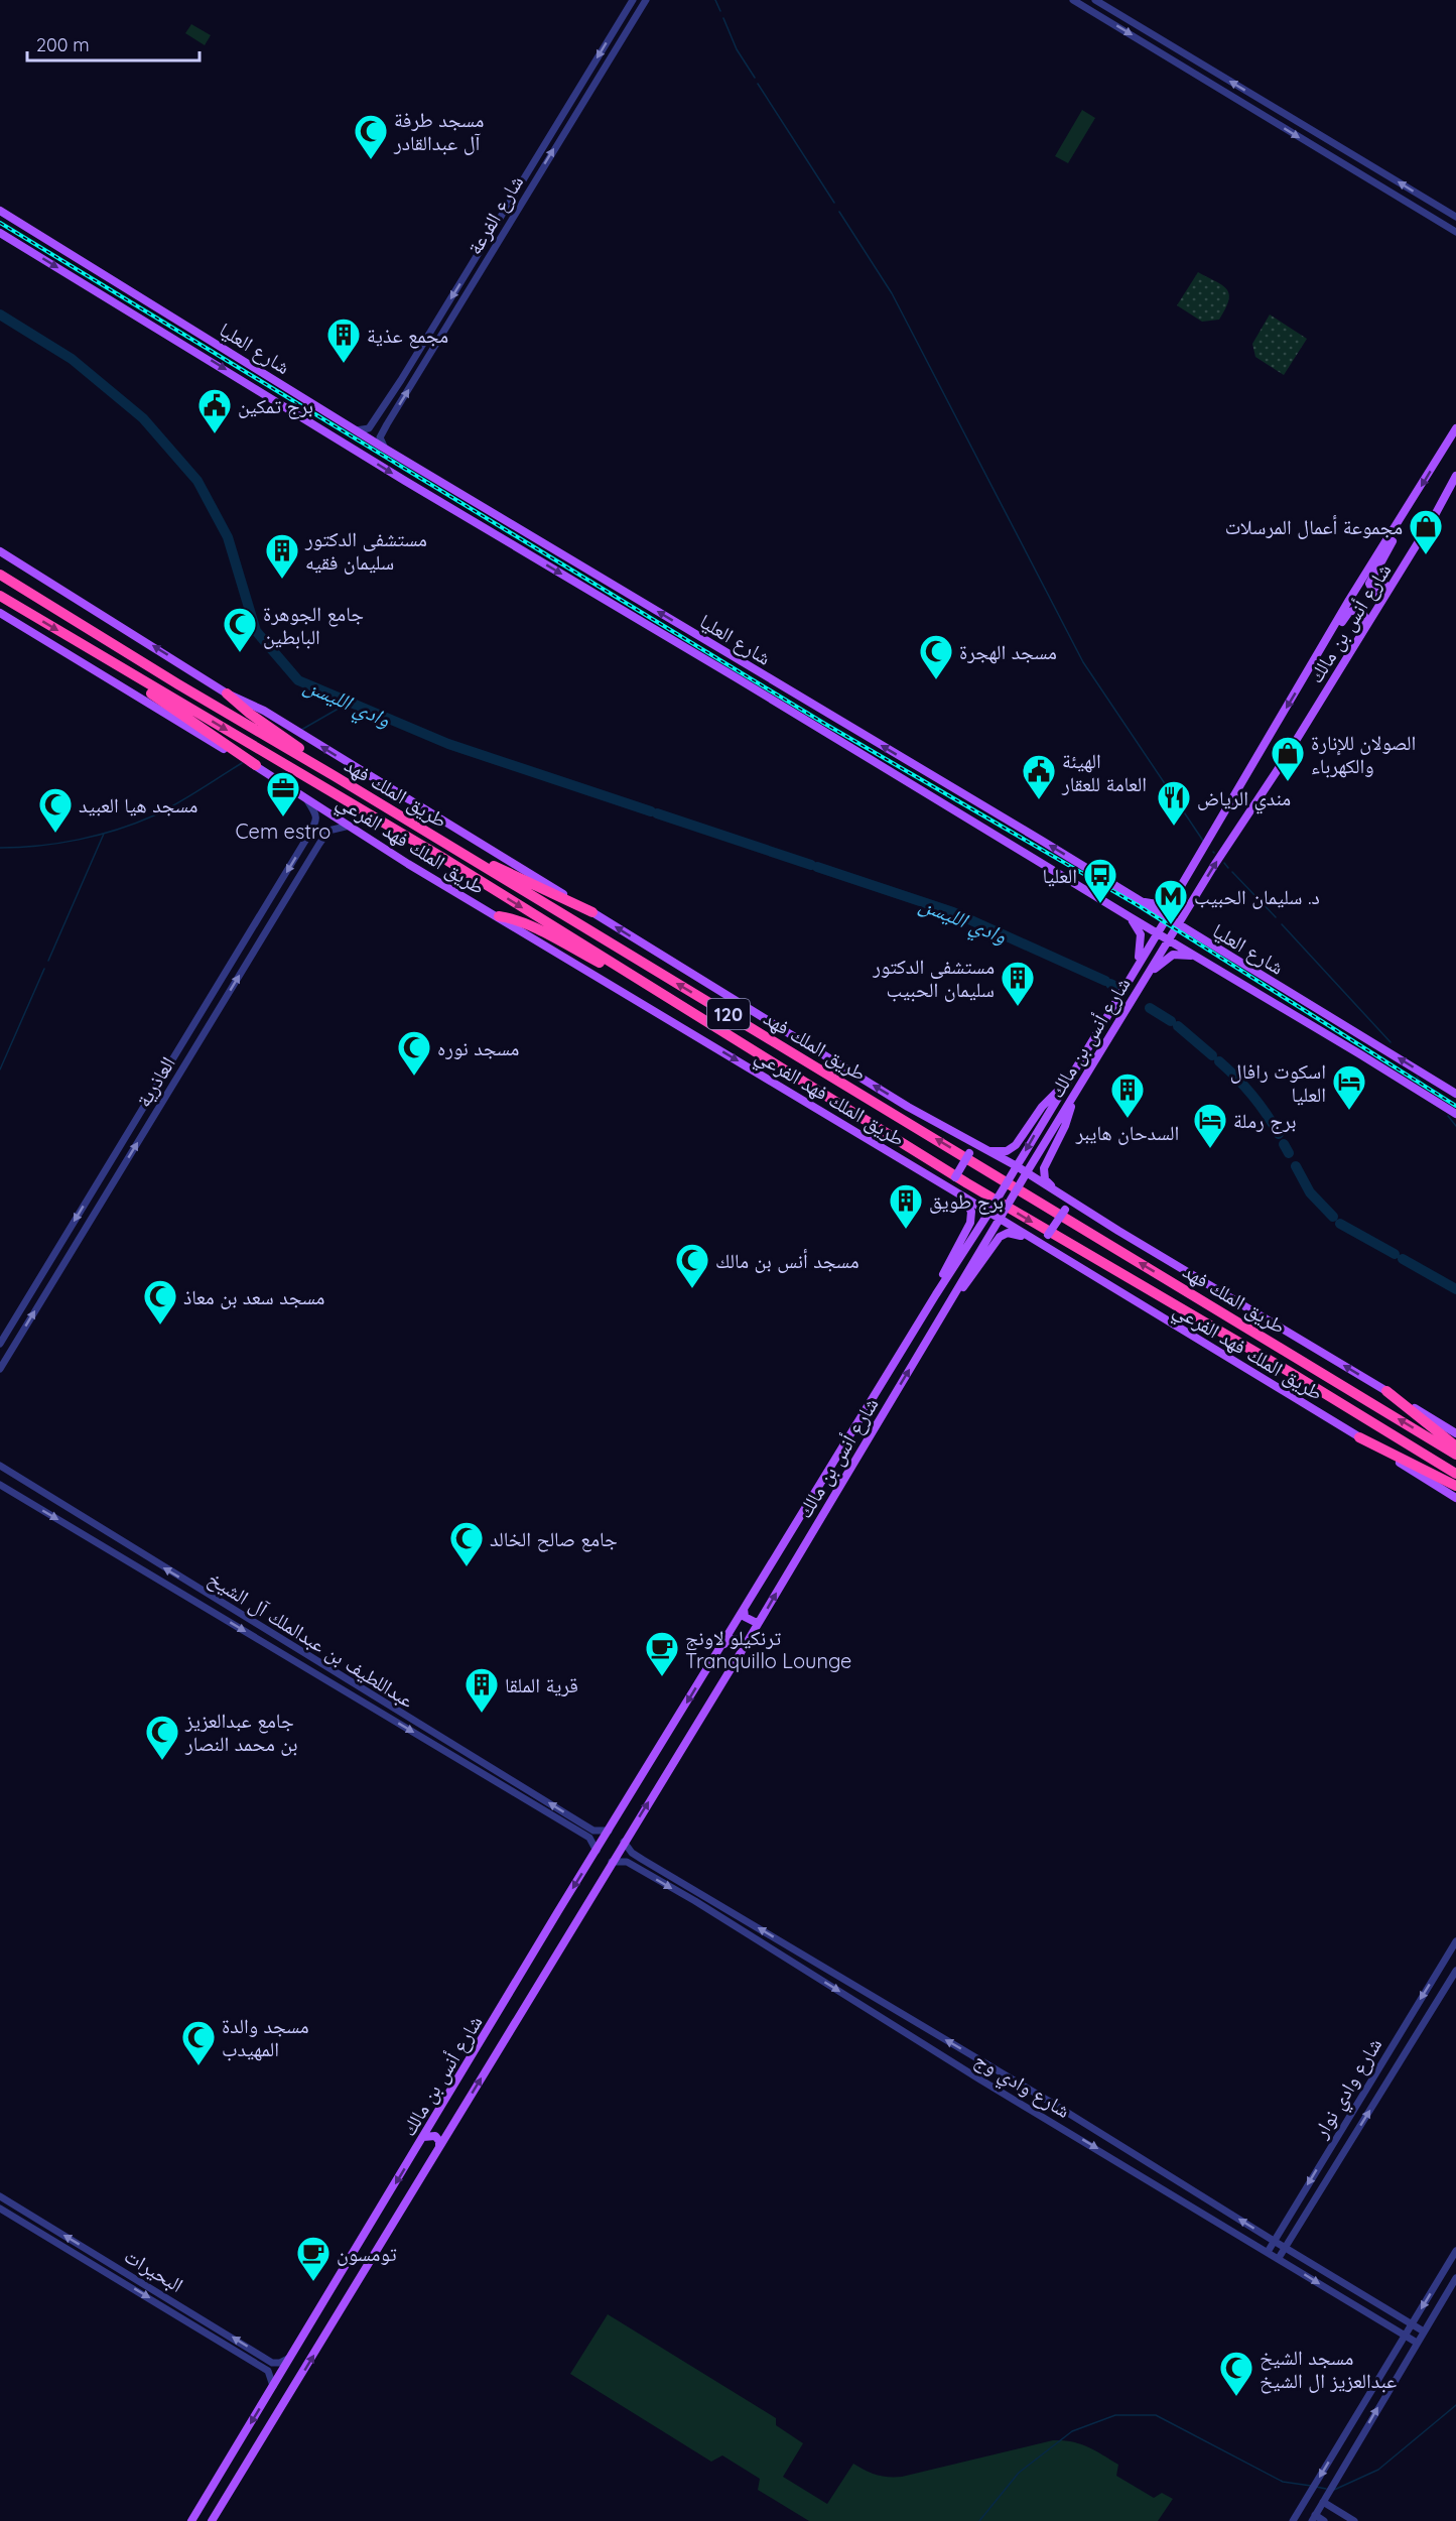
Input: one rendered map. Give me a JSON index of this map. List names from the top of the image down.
{
  "streets": {
    "highway": ["طريق الملك فهد", "120"],
    "main road": ["شارع العليا", "شارع أنس بن مالك", "طريق الملك فهد الفرعي"],
    "street": [
      "شارع الفرعة",
      "العاذرية",
      "عبداللطيف بن عبدالملك آل الشيخ",
      "شارع وادي وج",
      "شارع وادي نوار",
      "البحيرات"
    ]
  },
  "crossings": [
    ["شارع الفرعة", "شارع العليا"],
    ["شارع العليا", "شارع أنس بن مالك"],
    ["شارع أنس بن مالك", "طريق الملك فهد الفرعي"],
    ["شارع أنس بن مالك", "عبداللطيف بن عبدالملك آل الشيخ"],
    ["شارع أنس بن مالك", "شارع وادي وج"],
    ["شارع أنس بن مالك", "البحيرات"],
    ["طريق الملك فهد الفرعي", "العاذرية"],
    ["شارع وادي وج", "شارع وادي نوار"]
  ],
  "water": ["وادي الليسن"],
  "places": {
    "mosque": [
      "مسجد طرفة آل عبدالقادر",
      "جامع الجوهرة البابطين",
      "مسجد الهجرة",
      "مسجد هيا العبيد",
      "مسجد نوره",
      "مسجد أنس بن مالك",
      "مسجد سعد بن معاذ",
      "جامع صالح الخالد",
      "جامع عبدالعزيز بن محمد النصار",
      "مسجد والدة المهيدب",
      "مسجد الشيخ عبدالعزيز ال الشيخ"
    ],
    "building": [
      "مجمع عذية",
      "مستشفى الدكتور سليمان فقيه",
      "مستشفى الدكتور سليمان الحبيب",
      "السدحان هايبر",
      "برج طويق",
      "قرية الملقا"
    ],
    "public building": ["برج تمكين", "الهيئة العامة للعقار"],
    "shop": ["مجموعة أعمال المرسلات", "الصولان للإنارة والكهرباء"],
    "office": ["Cem estro"],
    "restaurant": ["مندي الرياض"],
    "bus stop": ["العليا"],
    "metro station": ["د. سليمان الحبيب"],
    "hotel": ["اسكوت رافال العليا", "برج رملة"],
    "cafe": ["ترنكيلو لاونج Tranquillo Lounge", "تومسون"]
  },
  "scale_bar": "200 m"
}
